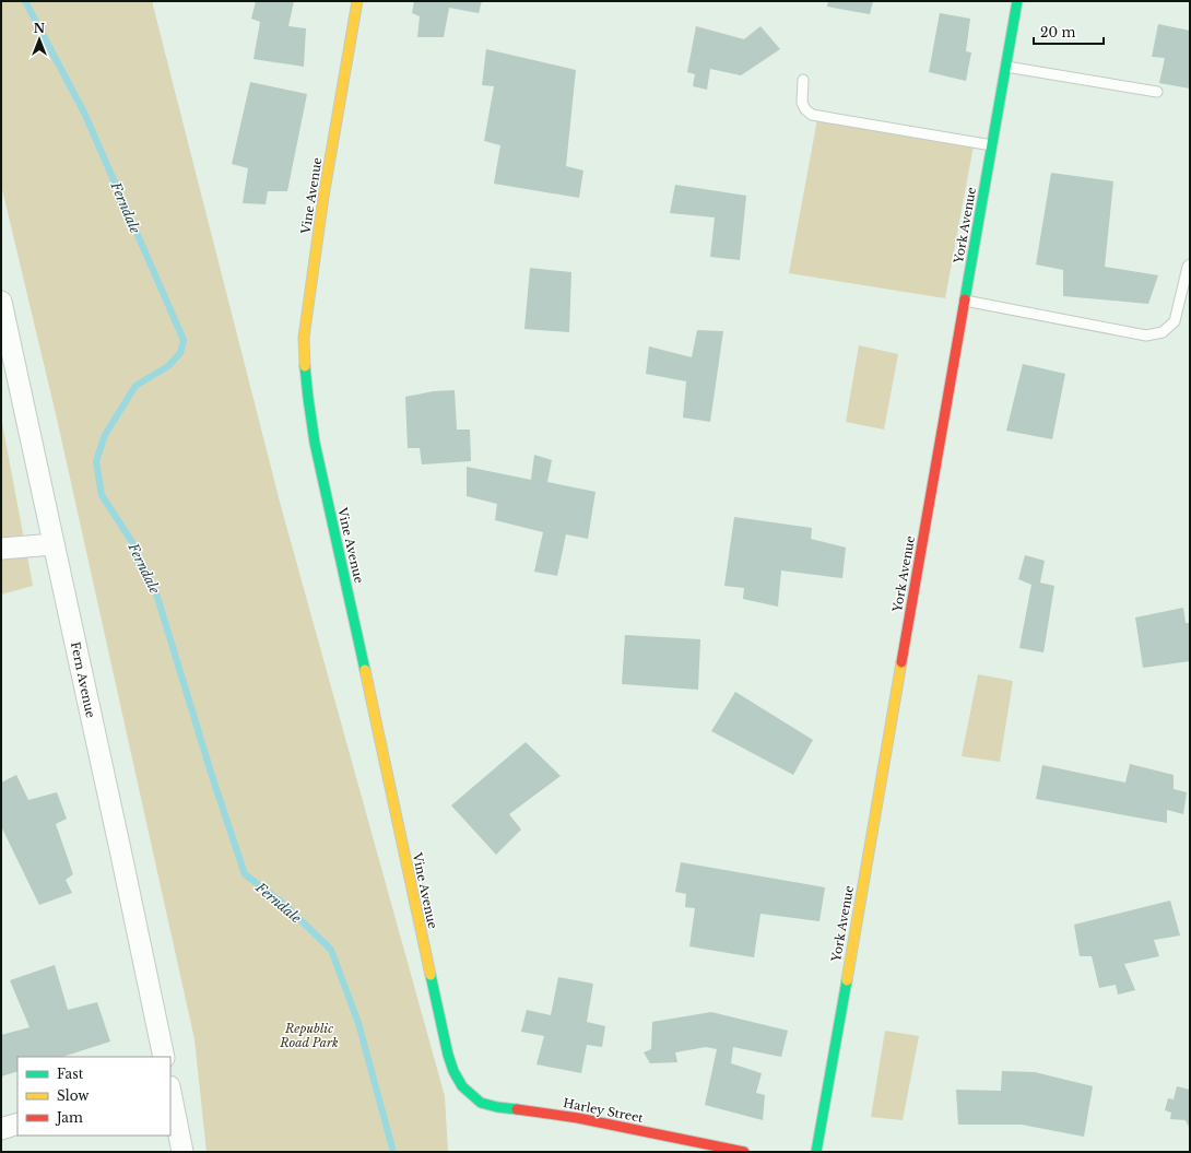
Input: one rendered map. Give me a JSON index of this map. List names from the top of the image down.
{
  "streets": {
    "street": [
      "Vine Avenue",
      "York Avenue",
      "Fern Avenue",
      "Harley Street"
    ]
  },
  "crossings": [
    ["Vine Avenue", "Harley Street"]
  ],
  "water": ["Ferndale"],
  "parks": ["Republic Road Park"],
  "legend": ["Fast", "Slow", "Jam"],
  "scale_bar": "20 m",
  "north": "top"
}
